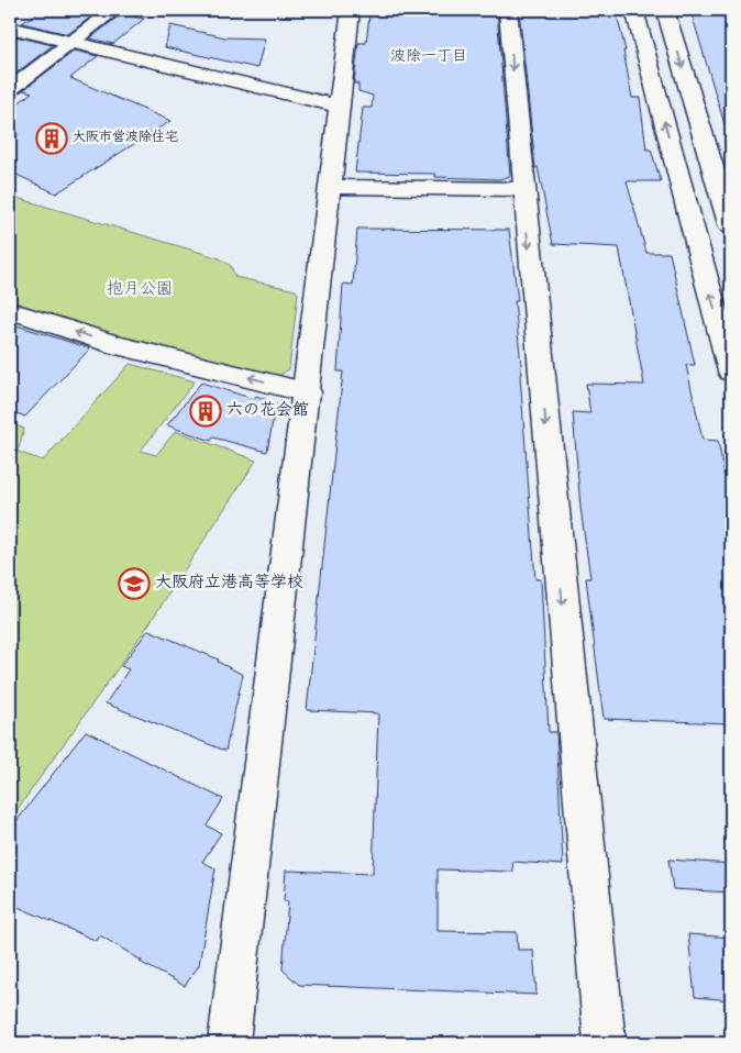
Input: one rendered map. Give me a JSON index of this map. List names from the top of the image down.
{
  "districts": ["波除一丁目"],
  "parks": ["抱月公園"],
  "places": {
    "building": ["大阪市営波除住宅", "六の花会館"],
    "school or university": ["大阪府立港高等学校"]
  }
}
